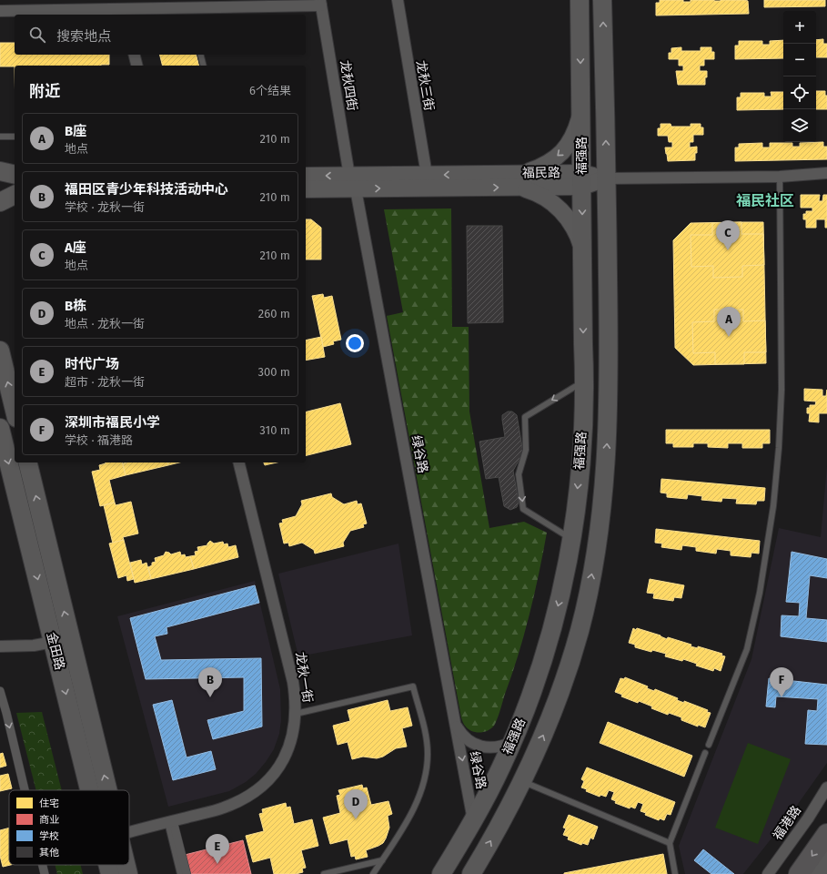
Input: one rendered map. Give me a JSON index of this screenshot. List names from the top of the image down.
{
  "streets": {
    "main road": ["福强路", "福民路", "金田路"],
    "street": [
      "龙秋四街",
      "龙秋三街",
      "绿谷路",
      "龙秋一街",
      "福港路"
    ]
  },
  "crossings": [
    ["龙秋四街", "福民路"],
    ["龙秋四街", "绿谷路"],
    ["龙秋三街", "福民路"],
    ["福强路", "福民路"],
    ["福强路", "绿谷路"],
    ["福民路", "绿谷路"]
  ],
  "districts": ["福民社区"],
  "legend": [
    "住宅",
    "商业",
    "学校",
    "其他"
  ],
  "page": {
    "map_buttons": ["+", "−"],
    "search": "搜索地点",
    "heading": ["附近", "6个结果"],
    "list": [
      {
        "mark": "A",
        "name": "B座",
        "note": "地点",
        "value": "210 m"
      },
      {
        "mark": "B",
        "name": "福田区青少年科技活动中心",
        "note": "学校 · 龙秋一街",
        "value": "210 m"
      },
      {
        "mark": "C",
        "name": "A座",
        "note": "地点",
        "value": "210 m"
      },
      {
        "mark": "D",
        "name": "B栋",
        "note": "地点 · 龙秋一街",
        "value": "260 m"
      },
      {
        "mark": "E",
        "name": "时代广场",
        "note": "超市 · 龙秋一街",
        "value": "300 m"
      },
      {
        "mark": "F",
        "name": "深圳市福民小学",
        "note": "学校 · 福港路",
        "value": "310 m"
      }
    ],
    "pins": [
      "C",
      "A",
      "B",
      "F",
      "D",
      "E"
    ]
  }
}
